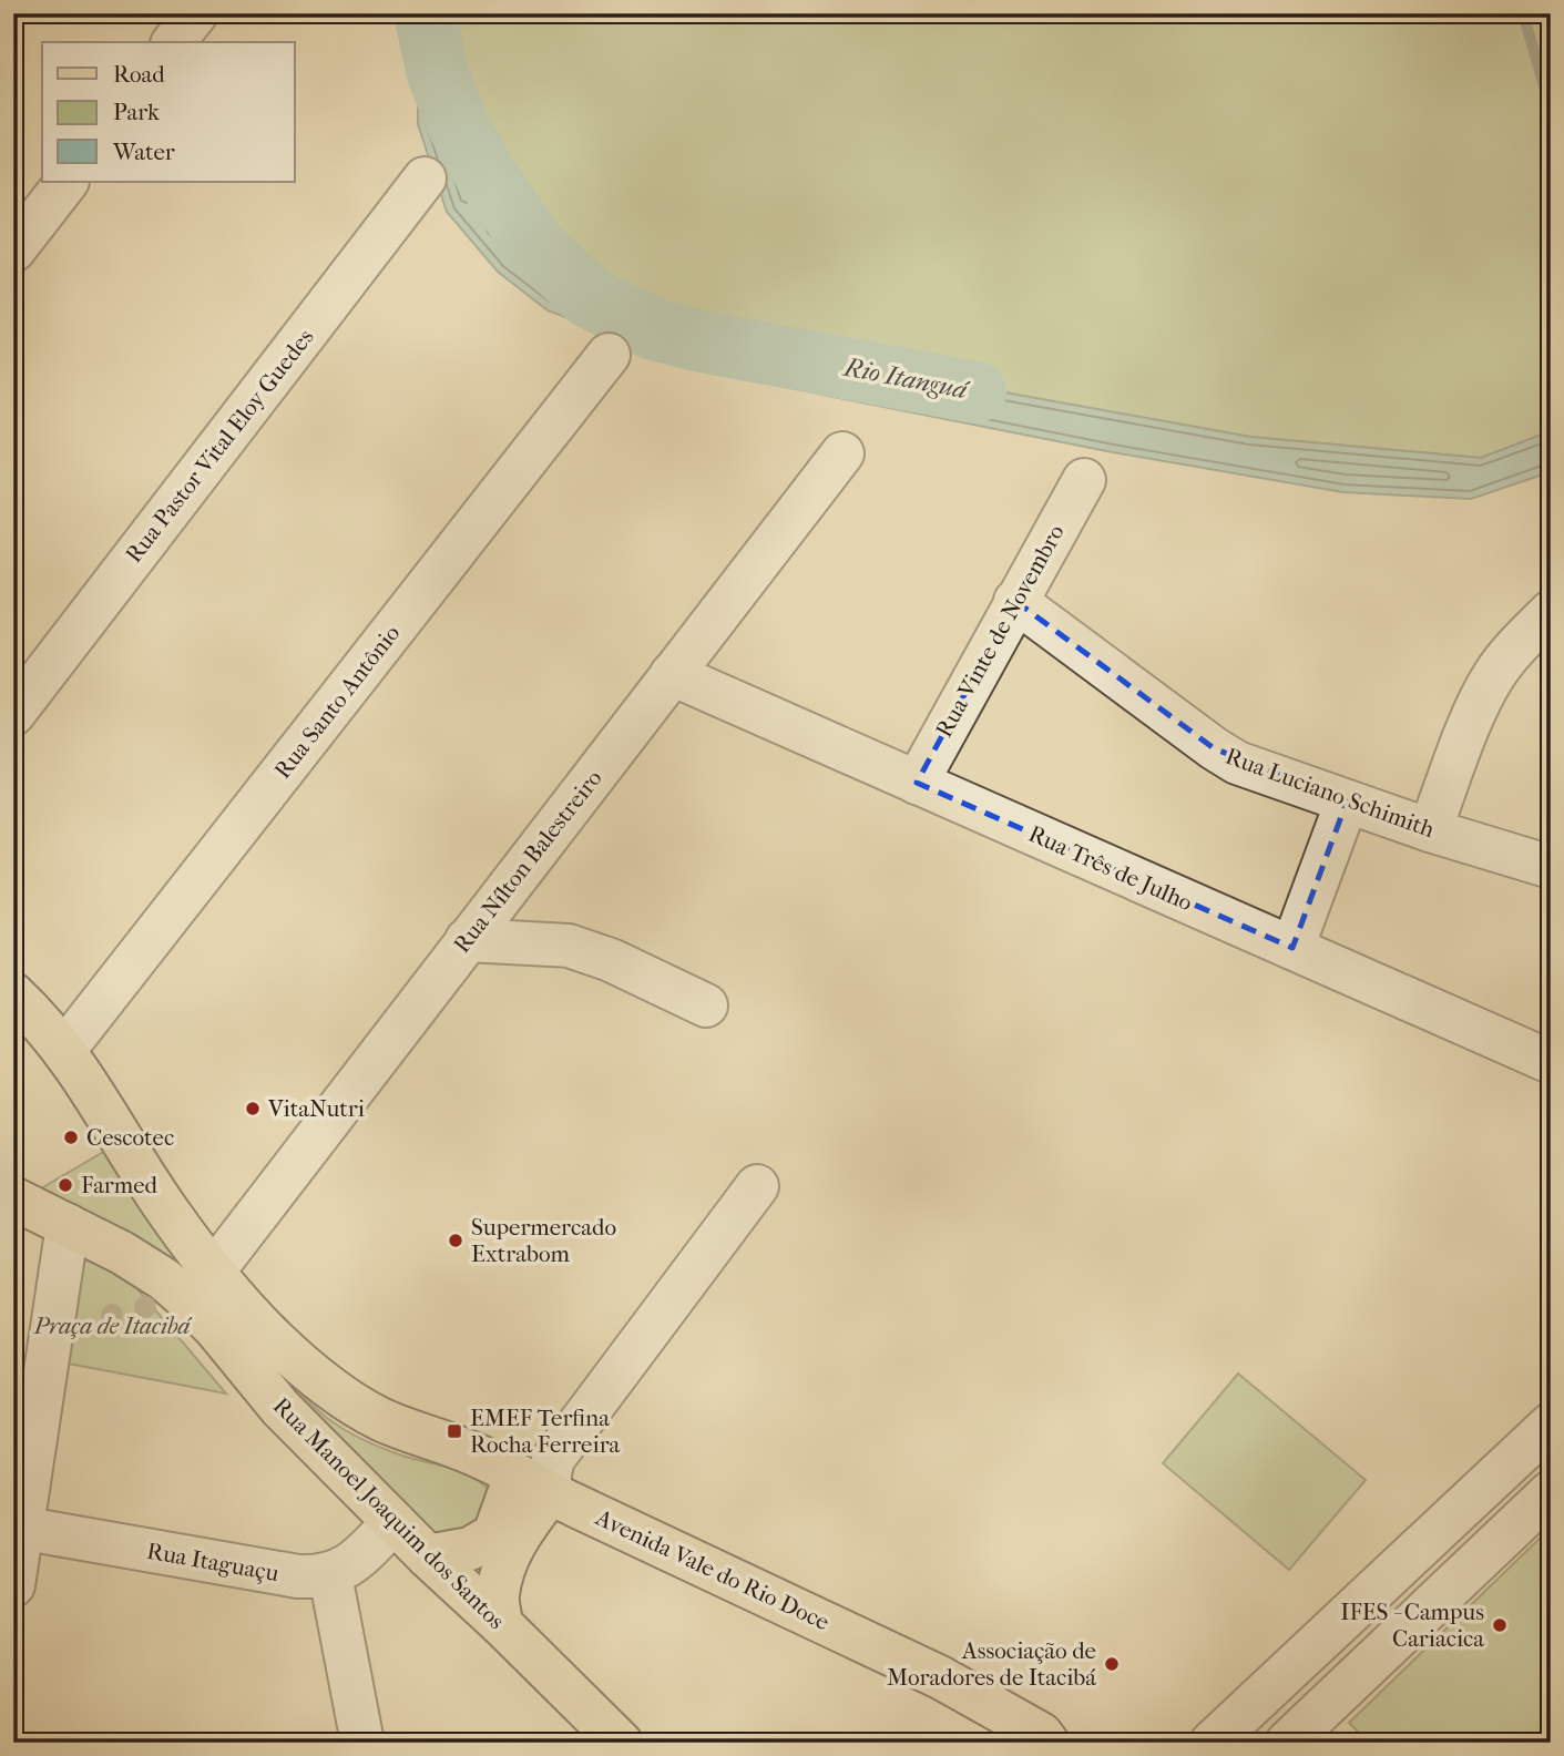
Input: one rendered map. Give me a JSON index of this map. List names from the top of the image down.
{
  "streets": {
    "main road": ["Rua Manoel Joaquim dos Santos", "Avenida Vale do Rio Doce"],
    "street": [
      "Rua Pastor Vital Eloy Guedes",
      "Rua Vinte de Novembro",
      "Rua Santo Antônio",
      "Rua Luciano Schimith",
      "Rua Nílton Balestreiro",
      "Rua Três de Julho",
      "Rua Itaguaçu"
    ]
  },
  "crossings": [
    ["Rua Vinte de Novembro", "Rua Luciano Schimith"],
    ["Rua Vinte de Novembro", "Rua Três de Julho"],
    ["Rua Santo Antônio", "Rua Manoel Joaquim dos Santos"],
    ["Rua Nílton Balestreiro", "Rua Três de Julho"],
    ["Rua Nílton Balestreiro", "Rua Manoel Joaquim dos Santos"],
    ["Rua Manoel Joaquim dos Santos", "Avenida Vale do Rio Doce"]
  ],
  "water": ["Rio Itanguá"],
  "parks": ["Praça de Itacibá"],
  "places": {
    "other": [
      "VitaNutri",
      "Cescotec",
      "Farmed",
      "Supermercado Extrabom",
      "IFES - Campus Cariacica",
      "Associação de Moradores de Itacibá"
    ],
    "transit": ["EMEF Terfina Rocha Ferreira"]
  },
  "legend": ["Road", "Park", "Water"]
}
